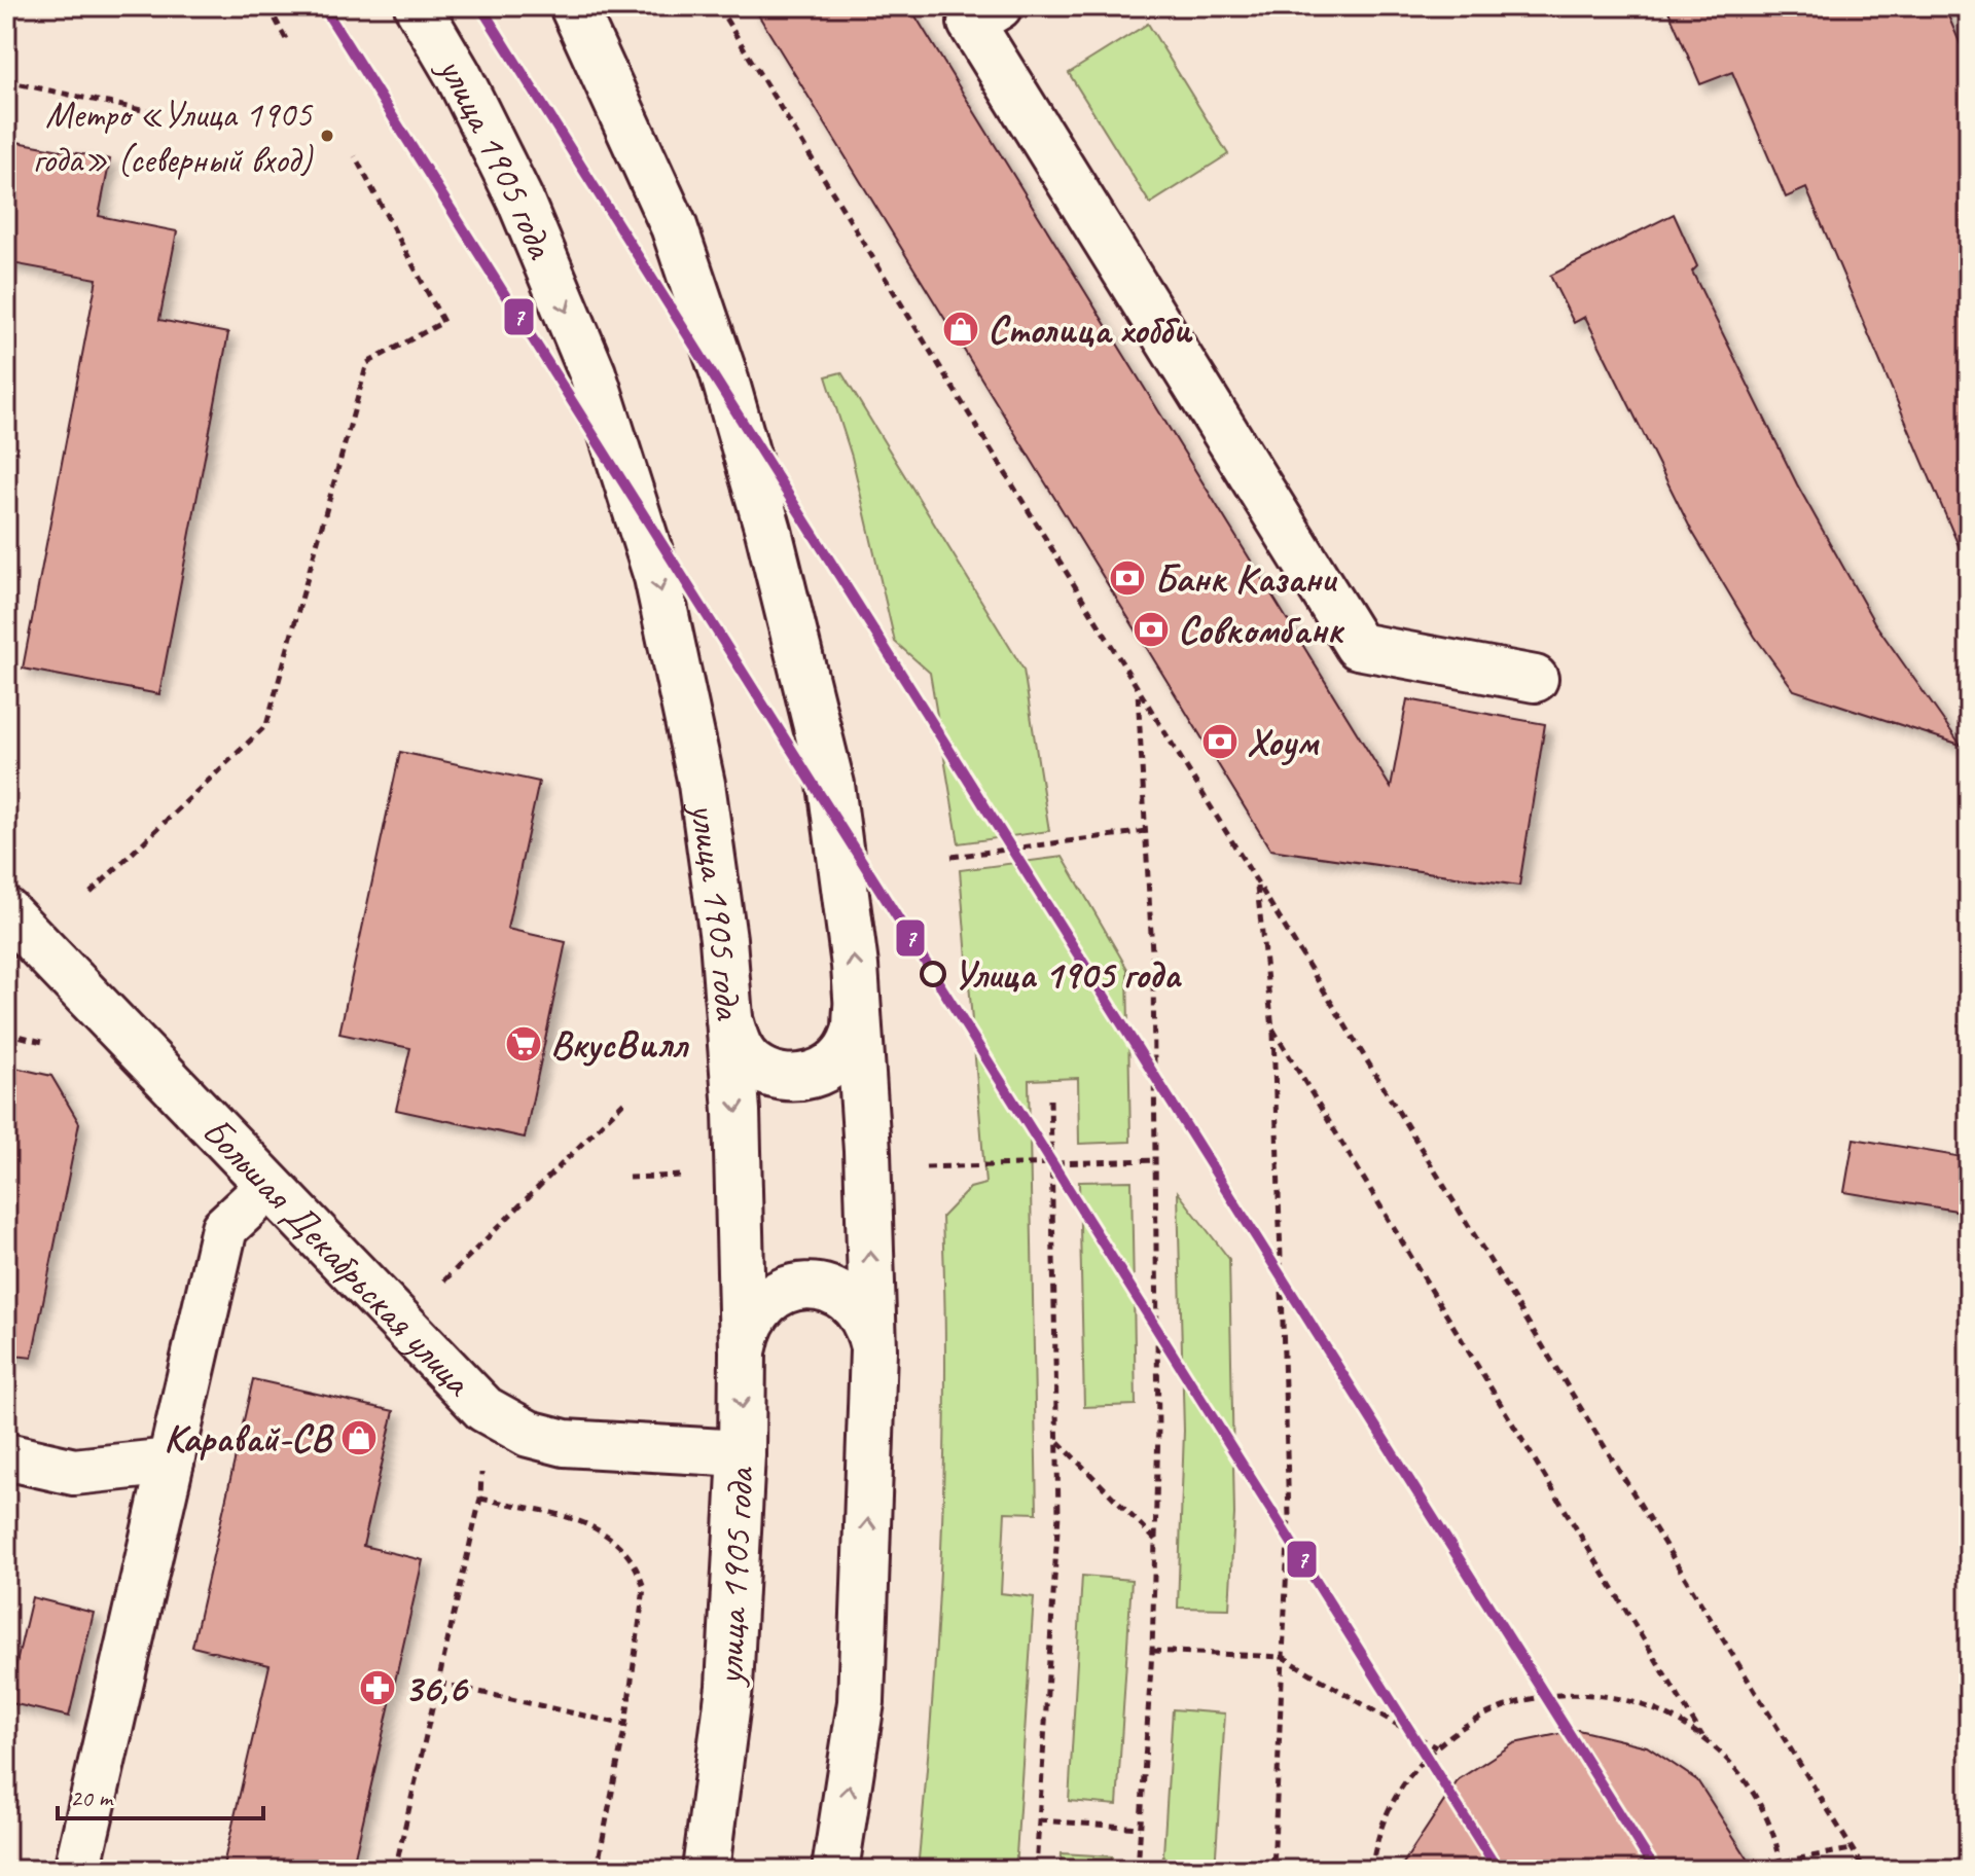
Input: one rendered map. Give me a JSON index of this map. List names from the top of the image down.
{
  "streets": {
    "main road": ["улица 1905 года", "Большая Декабрьская улица"]
  },
  "crossings": [
    ["улица 1905 года", "Большая Декабрьская улица"]
  ],
  "places": {
    "other": ["Метро «Улица 1905 года» (северный вход)", "Улица 1905 года"],
    "shop": ["Столица хобби", "Каравай-СВ"],
    "bank": ["Банк Казани", "Совкомбанк", "Хоум"],
    "supermarket": ["ВкусВилл"],
    "pharmacy": ["36,6"]
  },
  "lines": ["transit line 7"],
  "scale_bar": "20 m"
}
